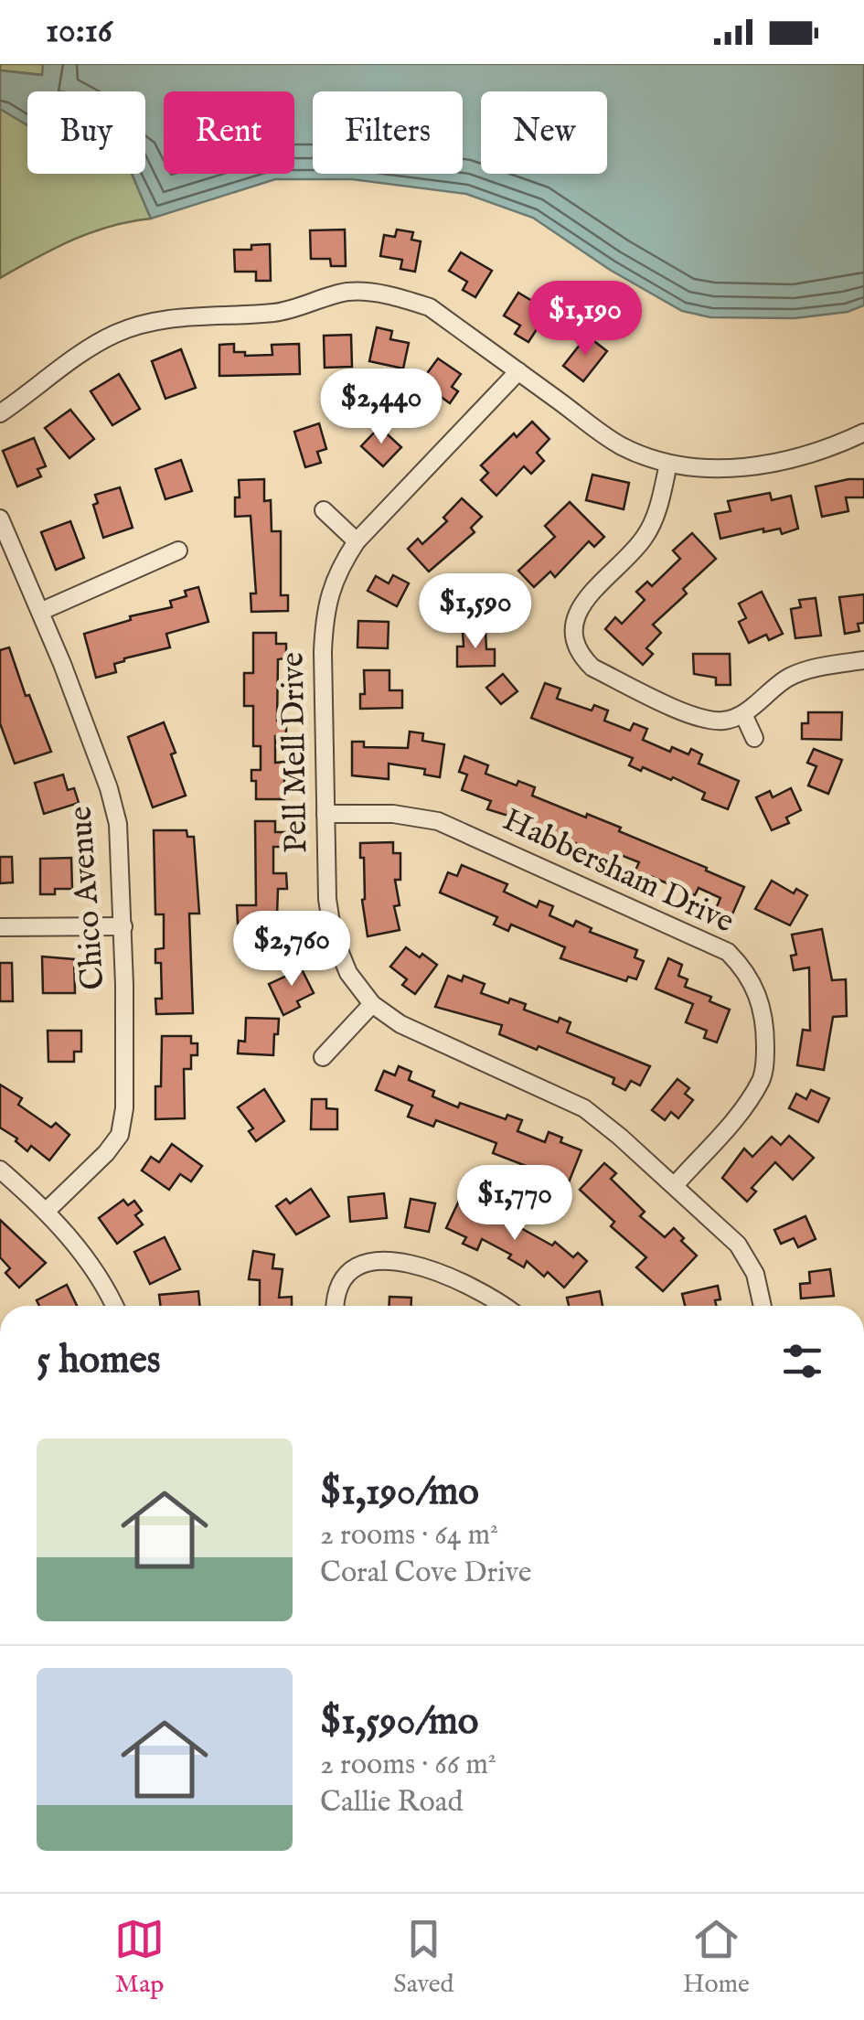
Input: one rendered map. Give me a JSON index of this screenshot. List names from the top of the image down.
{
  "streets": {
    "street": ["Pell Mell Drive", "Habbersham Drive", "Chico Avenue"]
  },
  "crossings": [
    ["Pell Mell Drive", "Habbersham Drive"]
  ],
  "page": {
    "status": "10:16",
    "chip": [
      "Buy",
      "Rent",
      "Filters",
      "New"
    ],
    "price": [
      "$1,190",
      "$2,440",
      "$1,590",
      "$2,760",
      "$1,770"
    ],
    "heading": "5 homes",
    "list": [
      {
        "name": "$1,190/mo",
        "note": "2 rooms · 64 m² · Coral Cove Drive"
      },
      {
        "name": "$1,590/mo",
        "note": "2 rooms · 66 m² · Callie Road"
      }
    ],
    "tabs": ["Map", "Saved", "Home"]
  }
}
